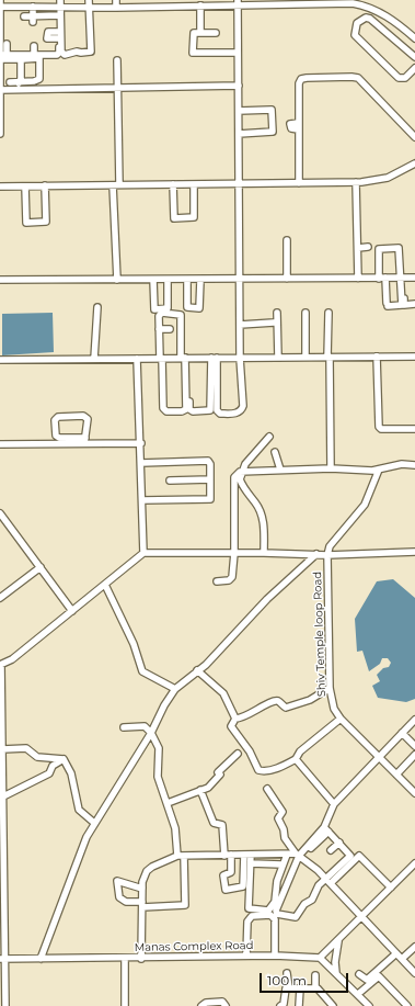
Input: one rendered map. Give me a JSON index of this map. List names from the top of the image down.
{
  "streets": {
    "street": ["Shiv Temple loop Road", "Manas Complex Road"]
  },
  "scale_bar": "100 m"
}
